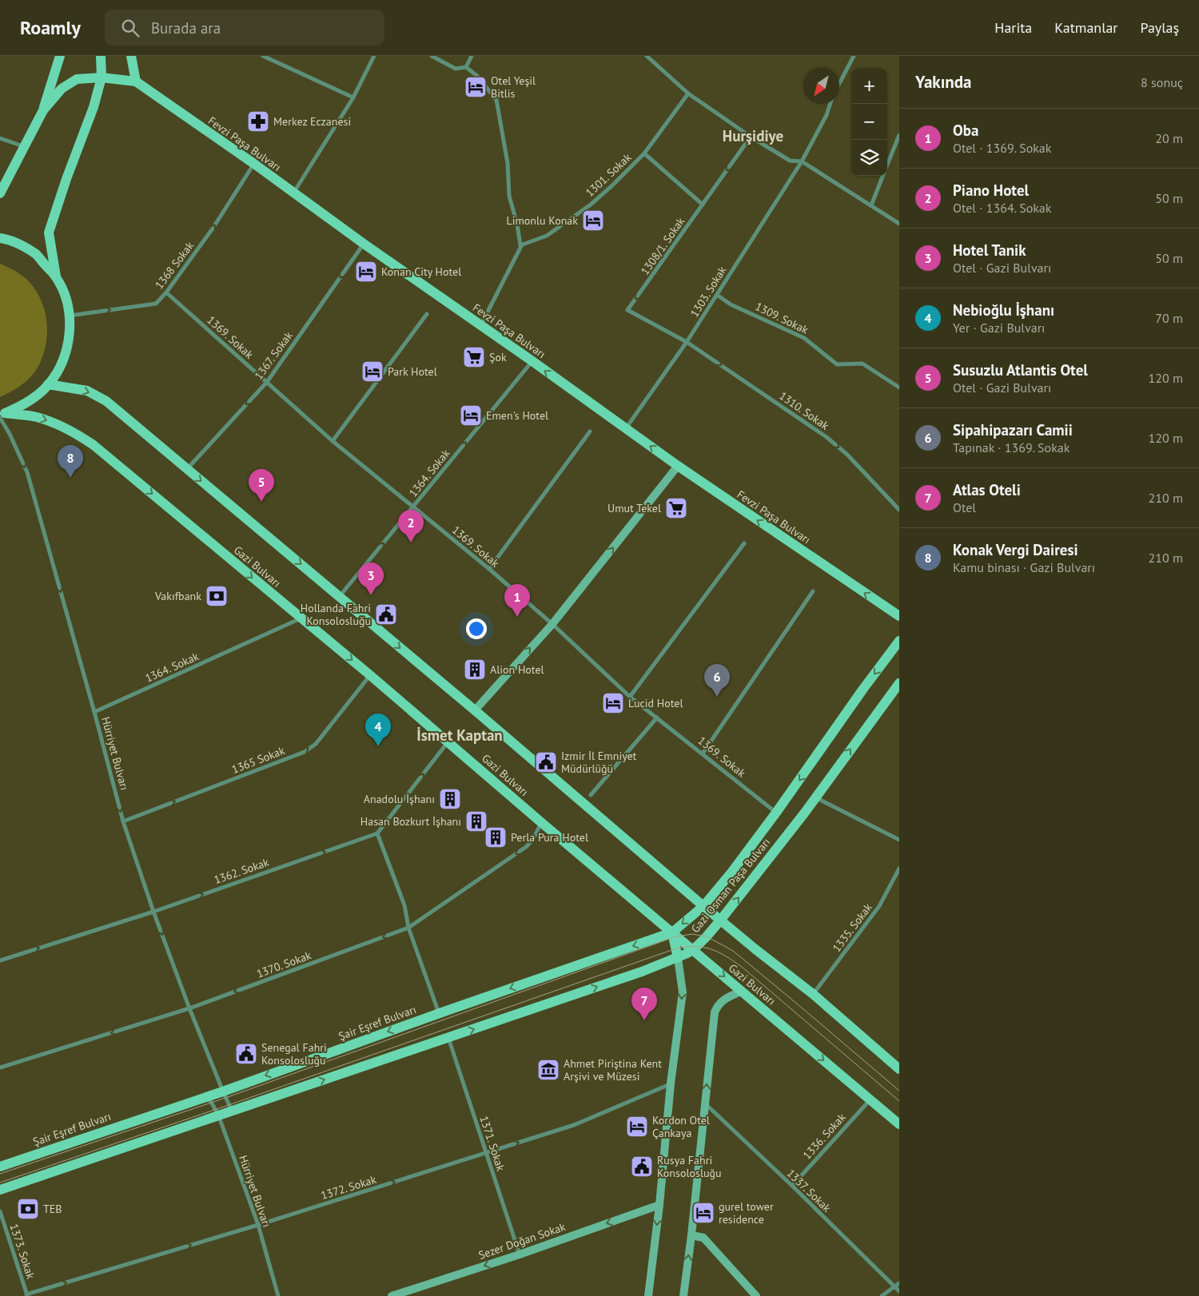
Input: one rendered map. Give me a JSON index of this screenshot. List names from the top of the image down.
{
  "streets": {
    "main road": [
      "Fevzi Paşa Bulvarı",
      "Gazi Bulvarı",
      "Gazi Osman Paşa Bulvarı",
      "Şair Eşref Bulvarı"
    ],
    "street": [
      "1301. Sokak",
      "1308/1. Sokak",
      "1368 Sokak",
      "1303. Sokak",
      "1309. Sokak",
      "1369. Sokak",
      "1367. Sokak",
      "1310. Sokak",
      "1364. Sokak",
      "Hürriyet Bulvarı",
      "1365 Sokak",
      "1362. Sokak",
      "1335. Sokak",
      "1370. Sokak",
      "1336. Sokak",
      "1371. Sokak",
      "1372. Sokak",
      "1337. Sokak",
      "Sezer Doğan Sokak",
      "1373. Sokak"
    ]
  },
  "crossings": [
    ["Fevzi Paşa Bulvarı", "1368 Sokak"],
    ["Fevzi Paşa Bulvarı", "1303. Sokak"],
    ["Fevzi Paşa Bulvarı", "1367. Sokak"],
    ["Fevzi Paşa Bulvarı", "1364. Sokak"],
    ["1308/1. Sokak", "1303. Sokak"],
    ["1308/1. Sokak", "1310. Sokak"],
    ["1368 Sokak", "1369. Sokak"],
    ["1303. Sokak", "1309. Sokak"],
    ["1303. Sokak", "1310. Sokak"],
    ["1369. Sokak", "1367. Sokak"],
    ["1369. Sokak", "1364. Sokak"],
    ["1369. Sokak", "Gazi Osman Paşa Bulvarı"],
    ["1364. Sokak", "Gazi Bulvarı"],
    ["1364. Sokak", "Hürriyet Bulvarı"],
    ["Gazi Bulvarı", "Hürriyet Bulvarı"],
    ["Gazi Bulvarı", "1365 Sokak"],
    ["Gazi Bulvarı", "Gazi Osman Paşa Bulvarı"],
    ["Gazi Bulvarı", "1370. Sokak"],
    ["Gazi Bulvarı", "Şair Eşref Bulvarı"],
    ["Gazi Bulvarı", "1336. Sokak"],
    ["Hürriyet Bulvarı", "1365 Sokak"],
    ["Hürriyet Bulvarı", "1362. Sokak"],
    ["Hürriyet Bulvarı", "Gazi Osman Paşa Bulvarı"],
    ["Hürriyet Bulvarı", "1370. Sokak"],
    ["Hürriyet Bulvarı", "Şair Eşref Bulvarı"],
    ["Hürriyet Bulvarı", "1372. Sokak"],
    ["Gazi Osman Paşa Bulvarı", "Şair Eşref Bulvarı"],
    ["Gazi Osman Paşa Bulvarı", "1371. Sokak"],
    ["1336. Sokak", "1337. Sokak"],
    ["1371. Sokak", "1372. Sokak"],
    ["1371. Sokak", "Sezer Doğan Sokak"],
    ["1372. Sokak", "1373. Sokak"]
  ],
  "one_way": [
    "Fevzi Paşa Bulvarı",
    "1368 Sokak",
    "1367. Sokak",
    "1310. Sokak",
    "1364. Sokak",
    "Hürriyet Bulvarı",
    "1365 Sokak",
    "1362. Sokak",
    "1370. Sokak",
    "Şair Eşref Bulvarı",
    "1372. Sokak",
    "Sezer Doğan Sokak"
  ],
  "districts": ["Hurşidiye", "İsmet Kaptan"],
  "places": {
    "hotel": [
      "Otel Yeşil Bitlis",
      "Limonlu Konak",
      "Konan City Hotel",
      "Park Hotel",
      "Emen's Hotel",
      "Lucid Hotel",
      "Kordon Otel Çankaya",
      "gurel tower residence"
    ],
    "pharmacy": ["Merkez Eczanesi"],
    "supermarket": ["Şok", "Umut Tekel"],
    "bank": ["Vakıfbank", "TEB"],
    "public building": [
      "Hollanda Fahri Konsolosluğu",
      "Izmir İl Emniyet Müdürlüğü",
      "Senegal Fahri Konsolosluğu",
      "Rusya Fahri Konsolosluğu"
    ],
    "building": [
      "Alion Hotel",
      "Anadolu İşhanı",
      "Hasan Bozkurt İşhanı",
      "Perla Pura Hotel"
    ],
    "museum": ["Ahmet Piriştina Kent Arşivi ve Müzesi"]
  },
  "north": "bottom left",
  "page": {
    "header": "Roamly",
    "search": "Burada ara",
    "nav": ["Harita", "Katmanlar", "Paylaş"],
    "heading": ["Yakında", "8 sonuç"],
    "map_buttons": ["+", "−"],
    "list": [
      {
        "mark": "1",
        "name": "Oba",
        "note": "Otel · 1369. Sokak",
        "value": "20 m"
      },
      {
        "mark": "2",
        "name": "Piano Hotel",
        "note": "Otel · 1364. Sokak",
        "value": "50 m"
      },
      {
        "mark": "3",
        "name": "Hotel Tanik",
        "note": "Otel · Gazi Bulvarı",
        "value": "50 m"
      },
      {
        "mark": "4",
        "name": "Nebioğlu İşhanı",
        "note": "Yer · Gazi Bulvarı",
        "value": "70 m"
      },
      {
        "mark": "5",
        "name": "Susuzlu Atlantis Otel",
        "note": "Otel · Gazi Bulvarı",
        "value": "120 m"
      },
      {
        "mark": "6",
        "name": "Sipahipazarı Camii",
        "note": "Tapınak · 1369. Sokak",
        "value": "120 m"
      },
      {
        "mark": "7",
        "name": "Atlas Oteli",
        "note": "Otel",
        "value": "210 m"
      },
      {
        "mark": "8",
        "name": "Konak Vergi Dairesi",
        "note": "Kamu binası · Gazi Bulvarı",
        "value": "210 m"
      }
    ],
    "pins": [
      "8",
      "5",
      "2",
      "3",
      "1",
      "6",
      "4",
      "7"
    ]
  }
}
